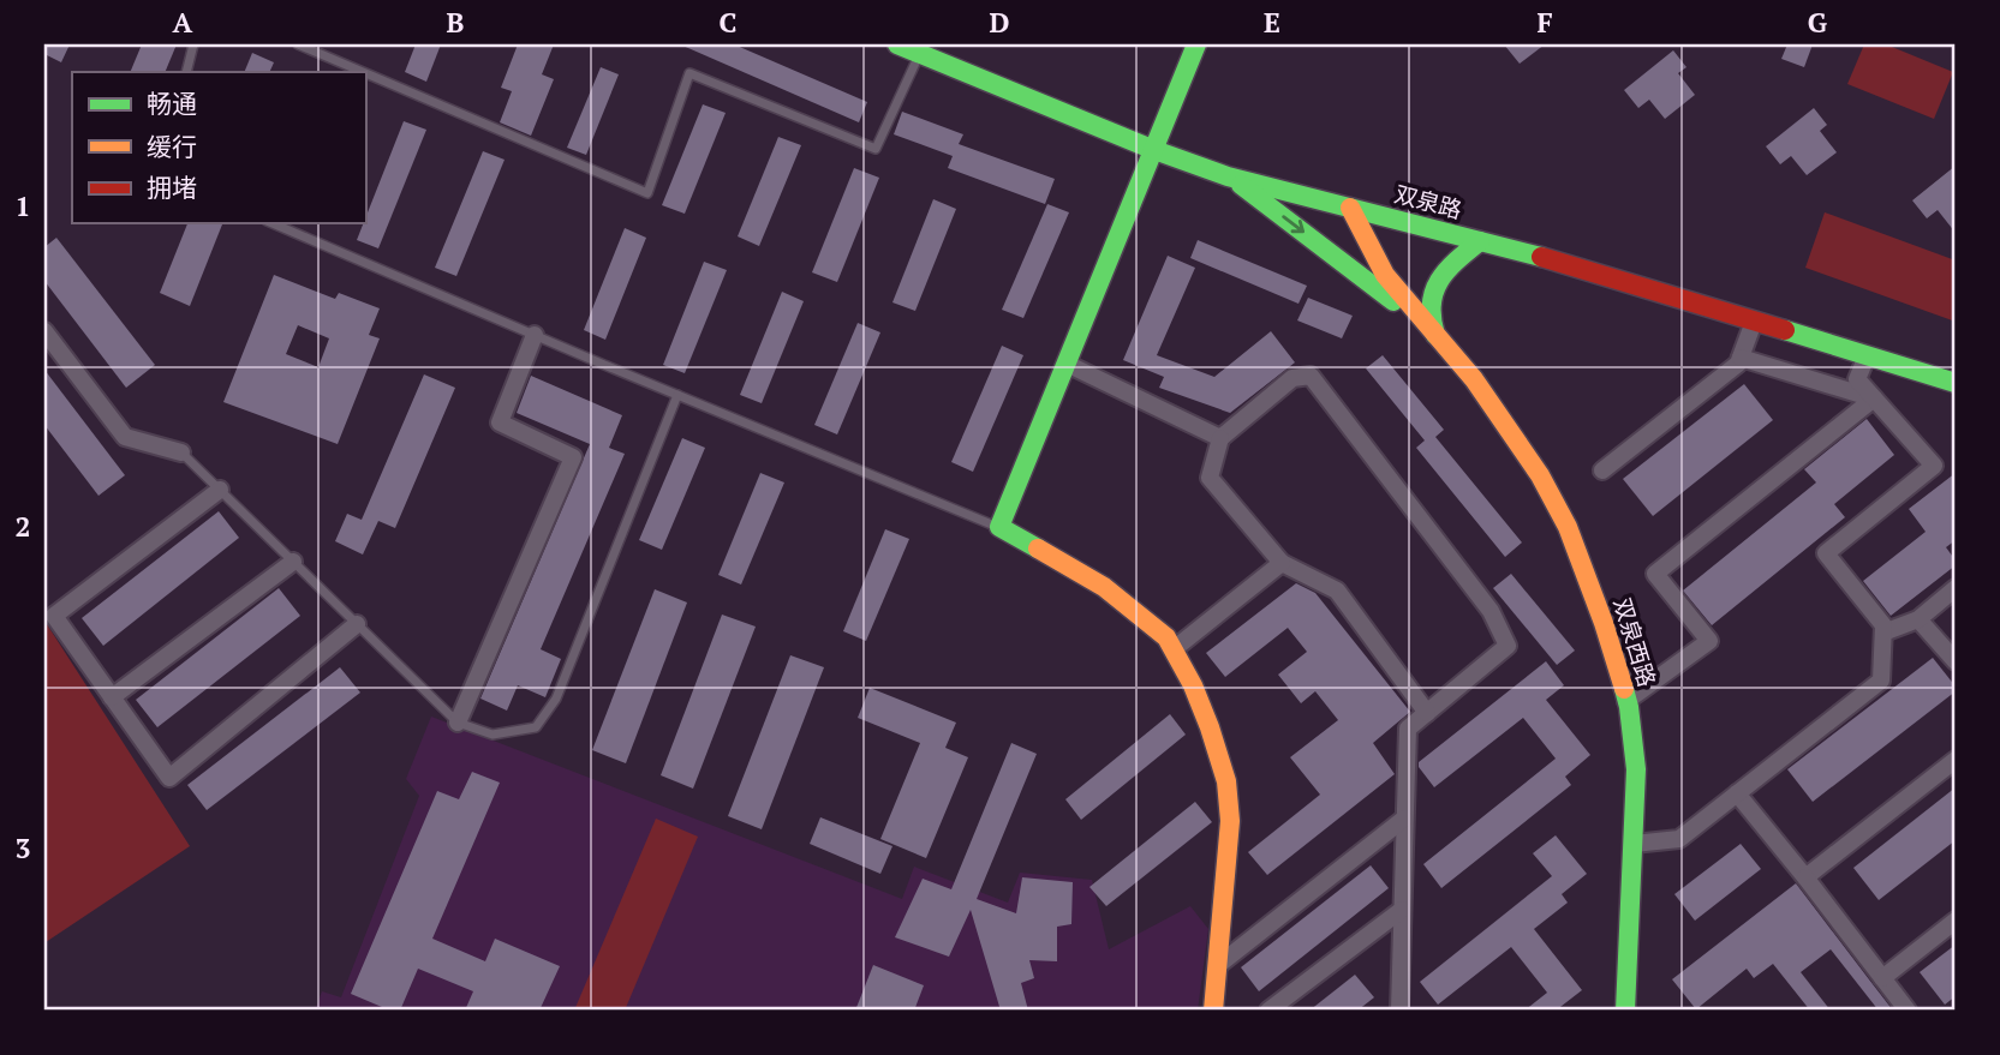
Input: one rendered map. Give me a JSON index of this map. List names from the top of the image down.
{
  "streets": {
    "street": ["双泉路", "双泉西路"]
  },
  "crossings": [
    ["双泉路", "双泉西路"]
  ],
  "legend": ["畅通", "缓行", "拥堵"],
  "grid": {
    "columns": [
      "A",
      "B",
      "C",
      "D",
      "E",
      "F",
      "G"
    ],
    "rows": ["1", "2", "3"]
  }
}
